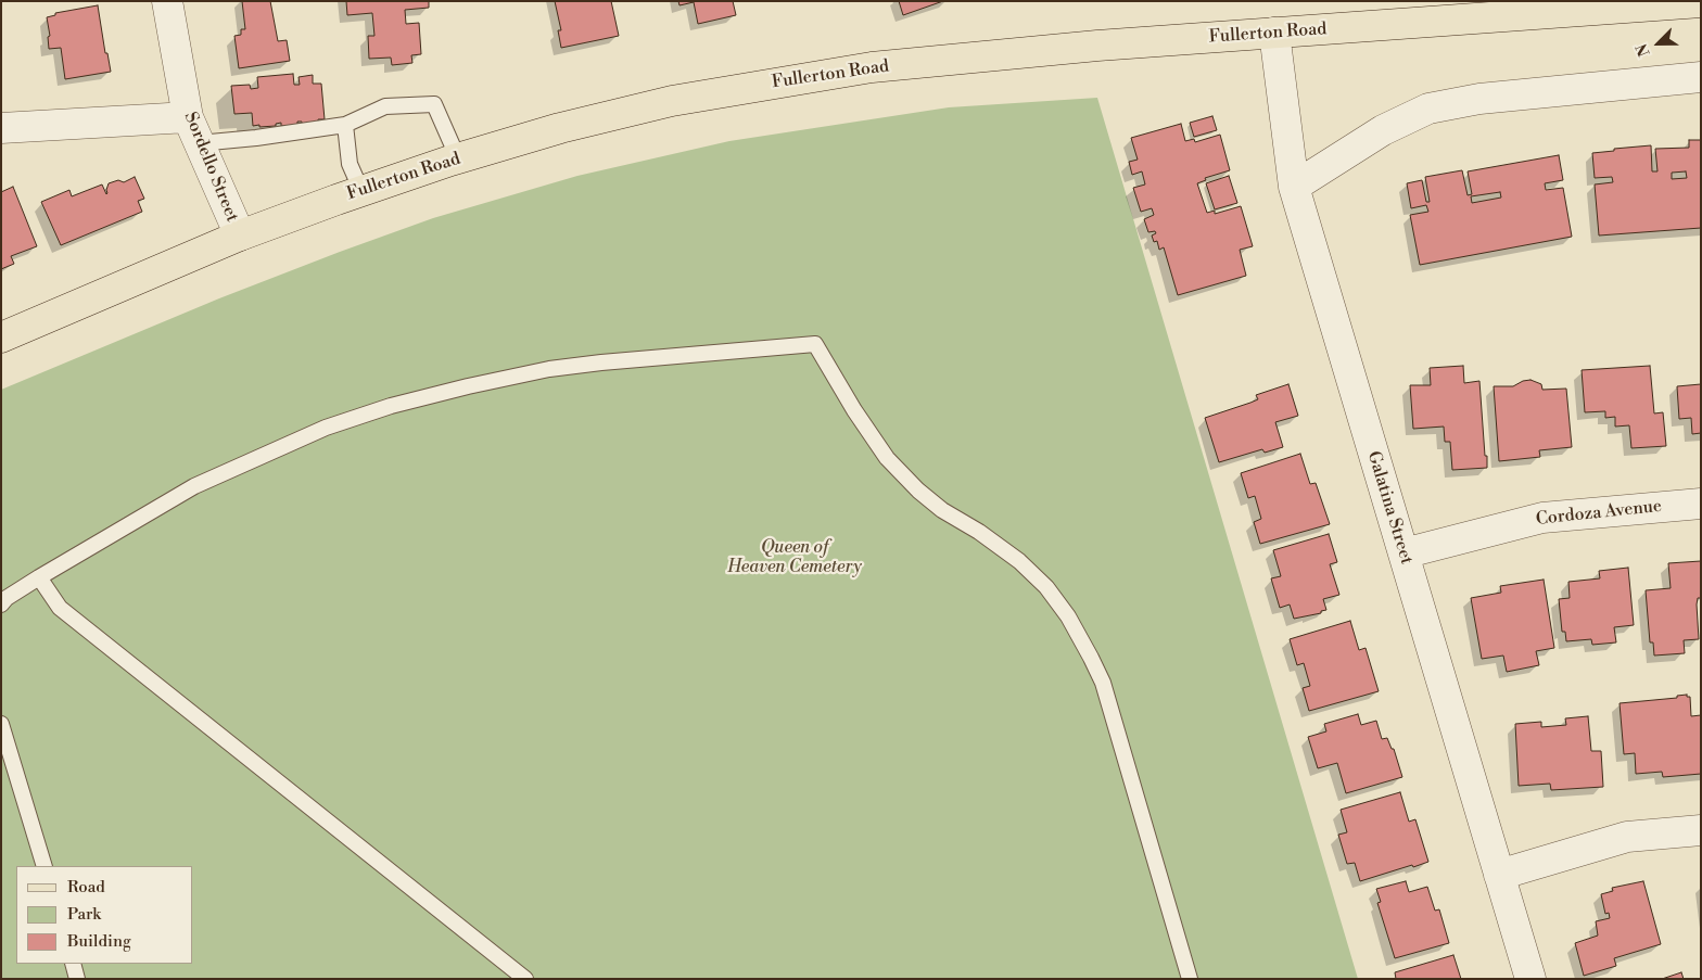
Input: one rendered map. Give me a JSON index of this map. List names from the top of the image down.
{
  "streets": {
    "main road": ["Fullerton Road"],
    "street": ["Sordello Street", "Galatina Street", "Cordoza Avenue"]
  },
  "crossings": [
    ["Fullerton Road", "Sordello Street"],
    ["Fullerton Road", "Galatina Street"],
    ["Galatina Street", "Cordoza Avenue"]
  ],
  "parks": ["Queen of Heaven Cemetery"],
  "legend": ["Road", "Park", "Building"],
  "north": "bottom left"
}
